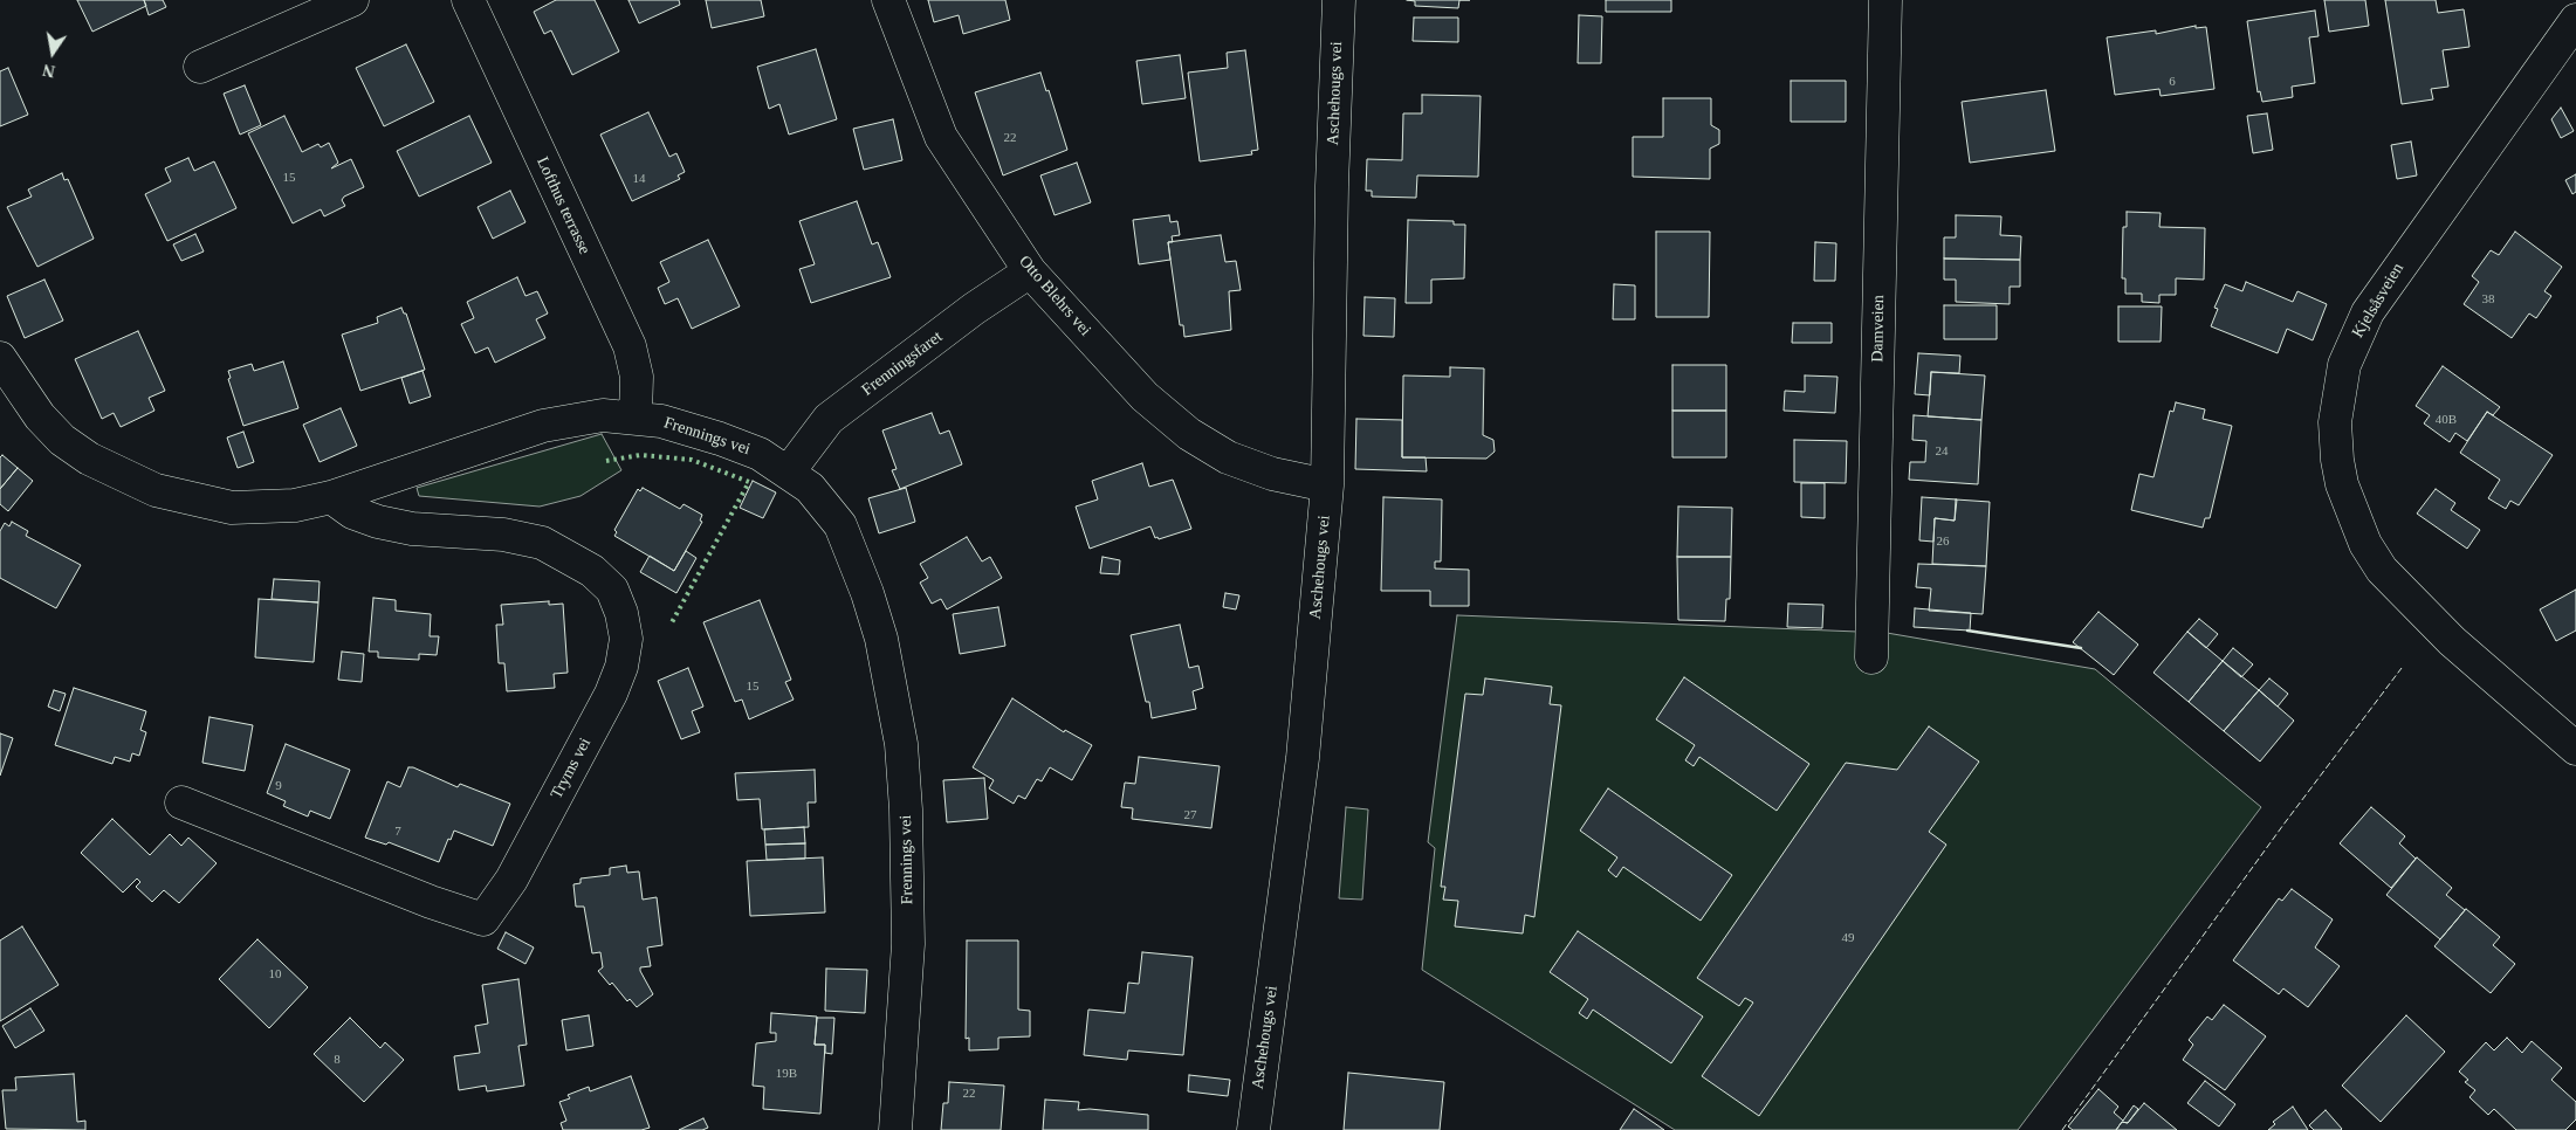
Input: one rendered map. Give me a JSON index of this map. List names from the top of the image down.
{
  "streets": {
    "street": [
      "Aschehougs vei",
      "Lofthus terrasse",
      "Otto Blehrs vei",
      "Kjelsåsveien",
      "Damveien",
      "Frenningsfaret",
      "Frennings vei",
      "Tryms vei"
    ]
  },
  "crossings": [
    ["Aschehougs vei", "Otto Blehrs vei"],
    ["Lofthus terrasse", "Frennings vei"],
    ["Otto Blehrs vei", "Frenningsfaret"],
    ["Frenningsfaret", "Frennings vei"],
    ["Frennings vei", "Tryms vei"]
  ],
  "house_numbers": [
    "6",
    "22",
    "15",
    "14",
    "38",
    "40B",
    "24",
    "26",
    "15",
    "9",
    "27",
    "7",
    "49",
    "10",
    "8",
    "19B",
    "22"
  ],
  "north": "bottom"
}
